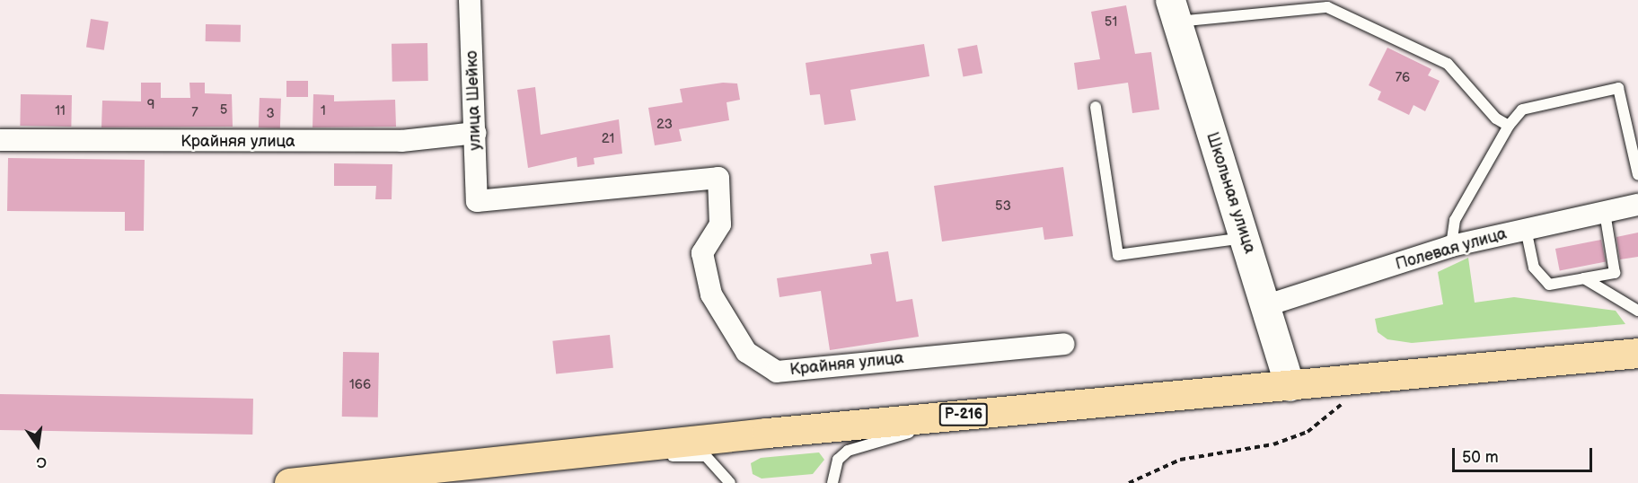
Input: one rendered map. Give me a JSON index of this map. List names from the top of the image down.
{
  "streets": {
    "highway": ["Р-216"],
    "street": [
      "улица Шейко",
      "Крайняя улица",
      "Школьная улица",
      "Полевая улица"
    ]
  },
  "crossings": [
    ["улица Шейко", "Крайняя улица"],
    ["Школьная улица", "Полевая улица"],
    ["Школьная улица", "Р-216"]
  ],
  "house_numbers": [
    "51",
    "76",
    "9",
    "5",
    "11",
    "1",
    "7",
    "3",
    "23",
    "21",
    "53",
    "166"
  ],
  "scale_bar": "50 m",
  "north": "bottom"
}
